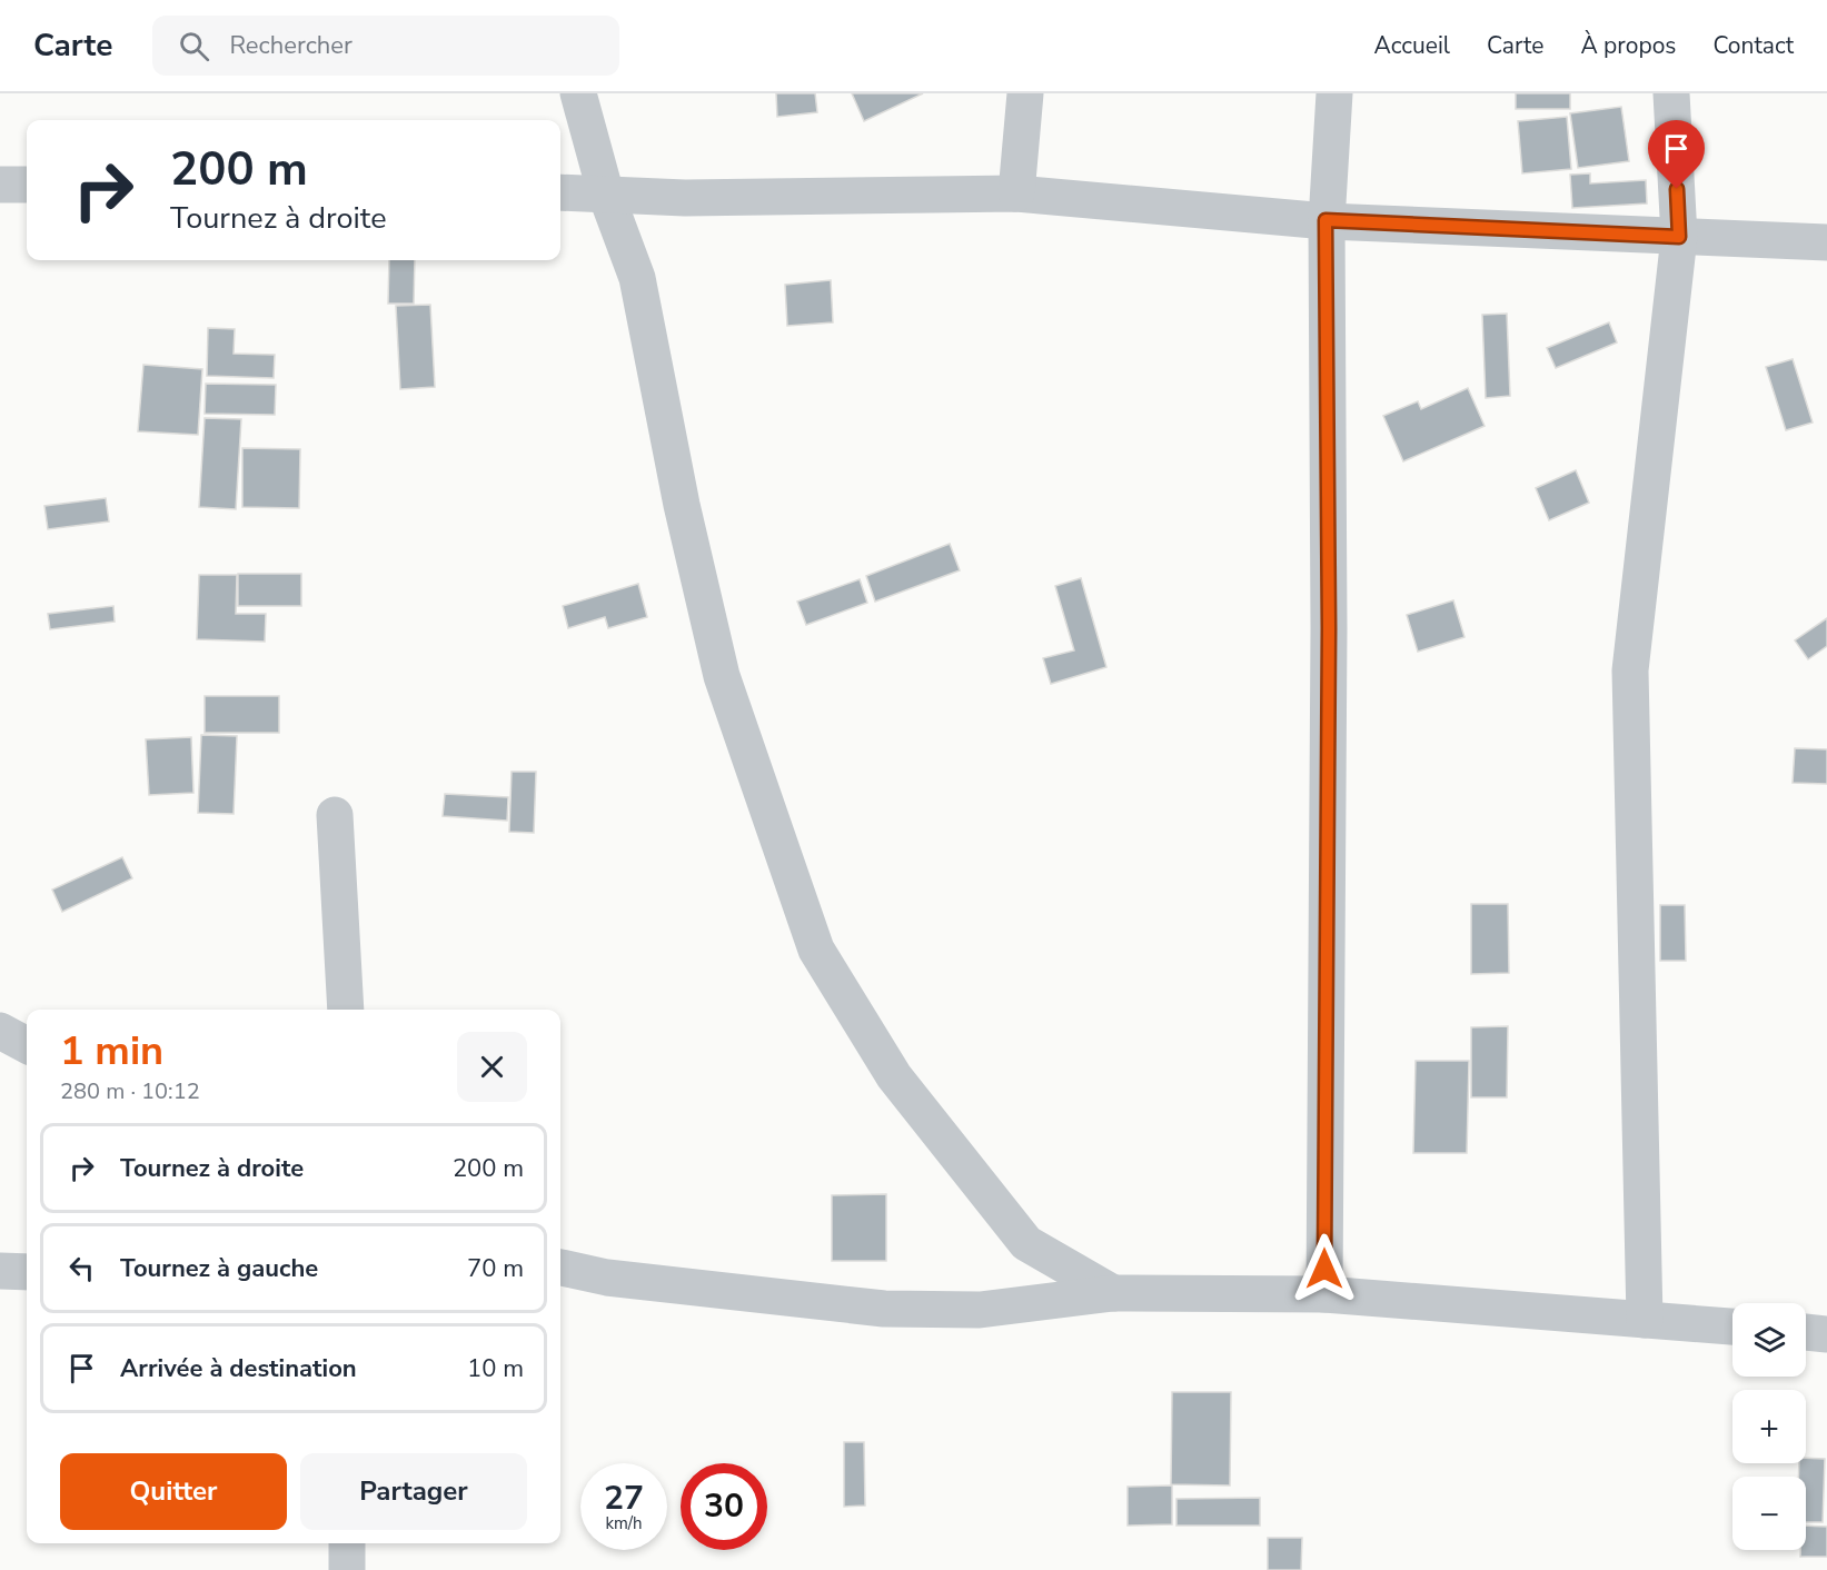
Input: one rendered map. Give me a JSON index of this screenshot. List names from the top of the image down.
{
  "page": {
    "header": "Carte",
    "search": "Rechercher",
    "nav": [
      "Accueil",
      "Carte",
      "À propos",
      "Contact"
    ],
    "turn": ["200 m", "Tournez à droite"],
    "heading": ["1 min", "280 m · 10:12"],
    "list": [
      {
        "name": "Tournez à droite",
        "value": "200 m"
      },
      {
        "name": "Tournez à gauche",
        "value": "70 m"
      },
      {
        "name": "Arrivée à destination",
        "value": "10 m"
      }
    ],
    "map_buttons": ["+", "−"],
    "buttons": ["Quitter", "Partager"],
    "speed": "27 km/h",
    "limit": "30"
  }
}
